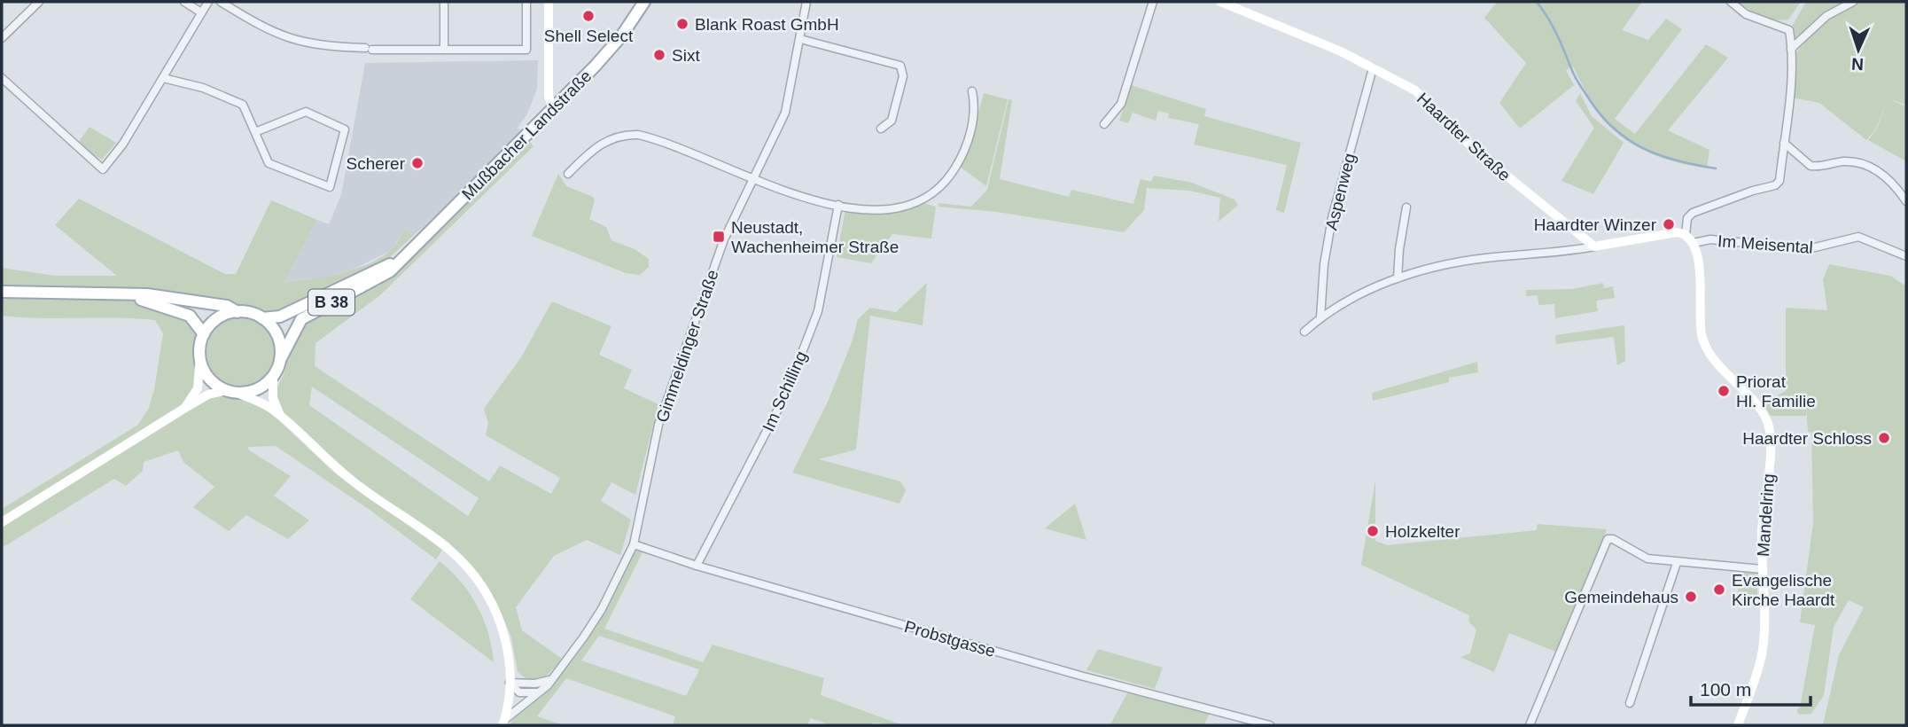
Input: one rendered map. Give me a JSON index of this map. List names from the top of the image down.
{
  "streets": {
    "main road": ["Mußbacher Landstraße", "B 38"],
    "street": [
      "Haardter Straße",
      "Aspenweg",
      "Im Meisental",
      "Gimmeldinger Straße",
      "Im Schilling",
      "Mandelring",
      "Probstgasse"
    ]
  },
  "crossings": [
    ["Mußbacher Landstraße", "B 38"],
    ["Haardter Straße", "Aspenweg"],
    ["Im Meisental", "Mandelring"],
    ["Gimmeldinger Straße", "Probstgasse"],
    ["Im Schilling", "Probstgasse"]
  ],
  "places": {
    "other": [
      "Shell Select",
      "Blank Roast GmbH",
      "Sixt",
      "Scherer",
      "Haardter Winzer",
      "Priorat Hl. Familie",
      "Haardter Schloss",
      "Holzkelter",
      "Evangelische Kirche Haardt",
      "Gemeindehaus"
    ],
    "transit": ["Neustadt, Wachenheimer Straße"]
  },
  "scale_bar": "100 m",
  "north": "bottom"
}
